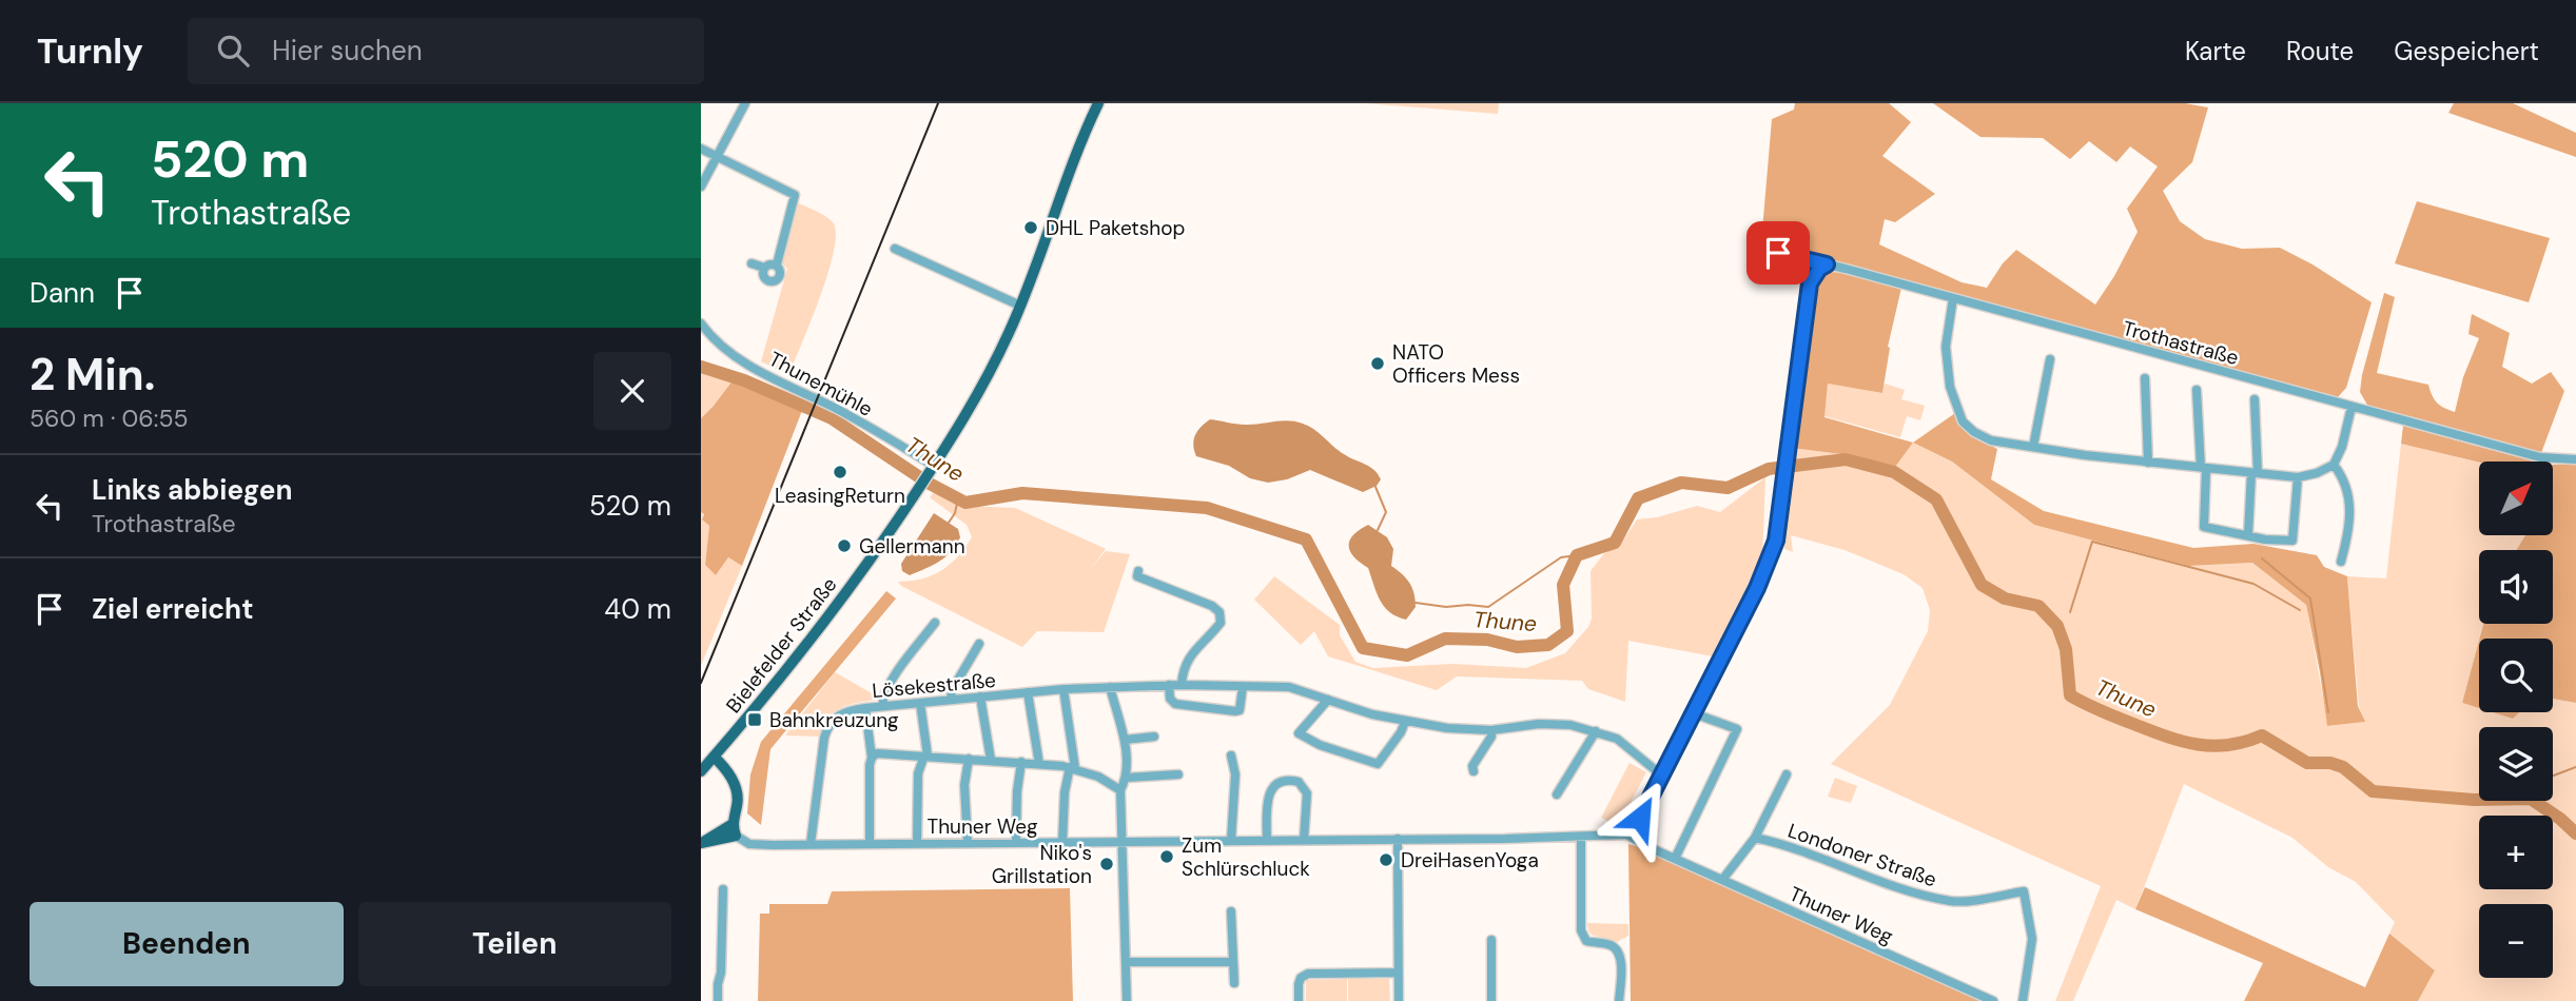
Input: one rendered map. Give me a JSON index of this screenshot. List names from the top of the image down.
{
  "streets": {
    "main road": ["Bielefelder Straße"],
    "street": [
      "Trothastraße",
      "Thunemühle",
      "Lösekestraße",
      "Thuner Weg",
      "Londoner Straße"
    ]
  },
  "crossings": [
    ["Thunemühle", "Bielefelder Straße"],
    ["Lösekestraße", "Thuner Weg"],
    ["Thuner Weg", "Londoner Straße"]
  ],
  "water": ["Thune"],
  "places": {
    "other": [
      "DHL Paketshop",
      "NATO Officers Mess",
      "LeasingReturn",
      "Gellermann",
      "Zum Schlürschluck",
      "DreiHasenYoga",
      "Niko's Grillstation"
    ],
    "transit": ["Bahnkreuzung"]
  },
  "north": "top right",
  "page": {
    "header": "Turnly",
    "search": "Hier suchen",
    "nav": ["Karte", "Route", "Gespeichert"],
    "turn": ["520 m", "Trothastraße"],
    "then": "Dann",
    "heading": ["2 Min.", "560 m · 06:55"],
    "list": [
      {
        "name": "Links abbiegen",
        "note": "Trothastraße",
        "value": "520 m"
      },
      {
        "name": "Ziel erreicht",
        "value": "40 m"
      }
    ],
    "map_buttons": ["+", "−"],
    "buttons": ["Beenden", "Teilen"]
  }
}
